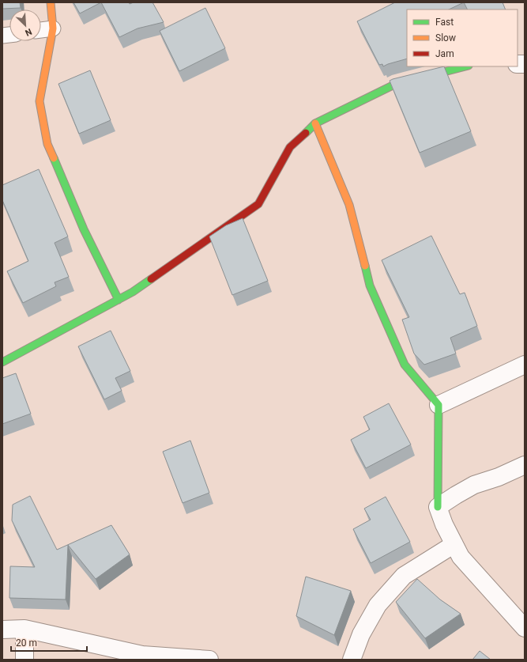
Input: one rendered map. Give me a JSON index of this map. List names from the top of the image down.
{
  "legend": ["Fast", "Slow", "Jam"],
  "scale_bar": "20 m",
  "north": "bottom right"
}
